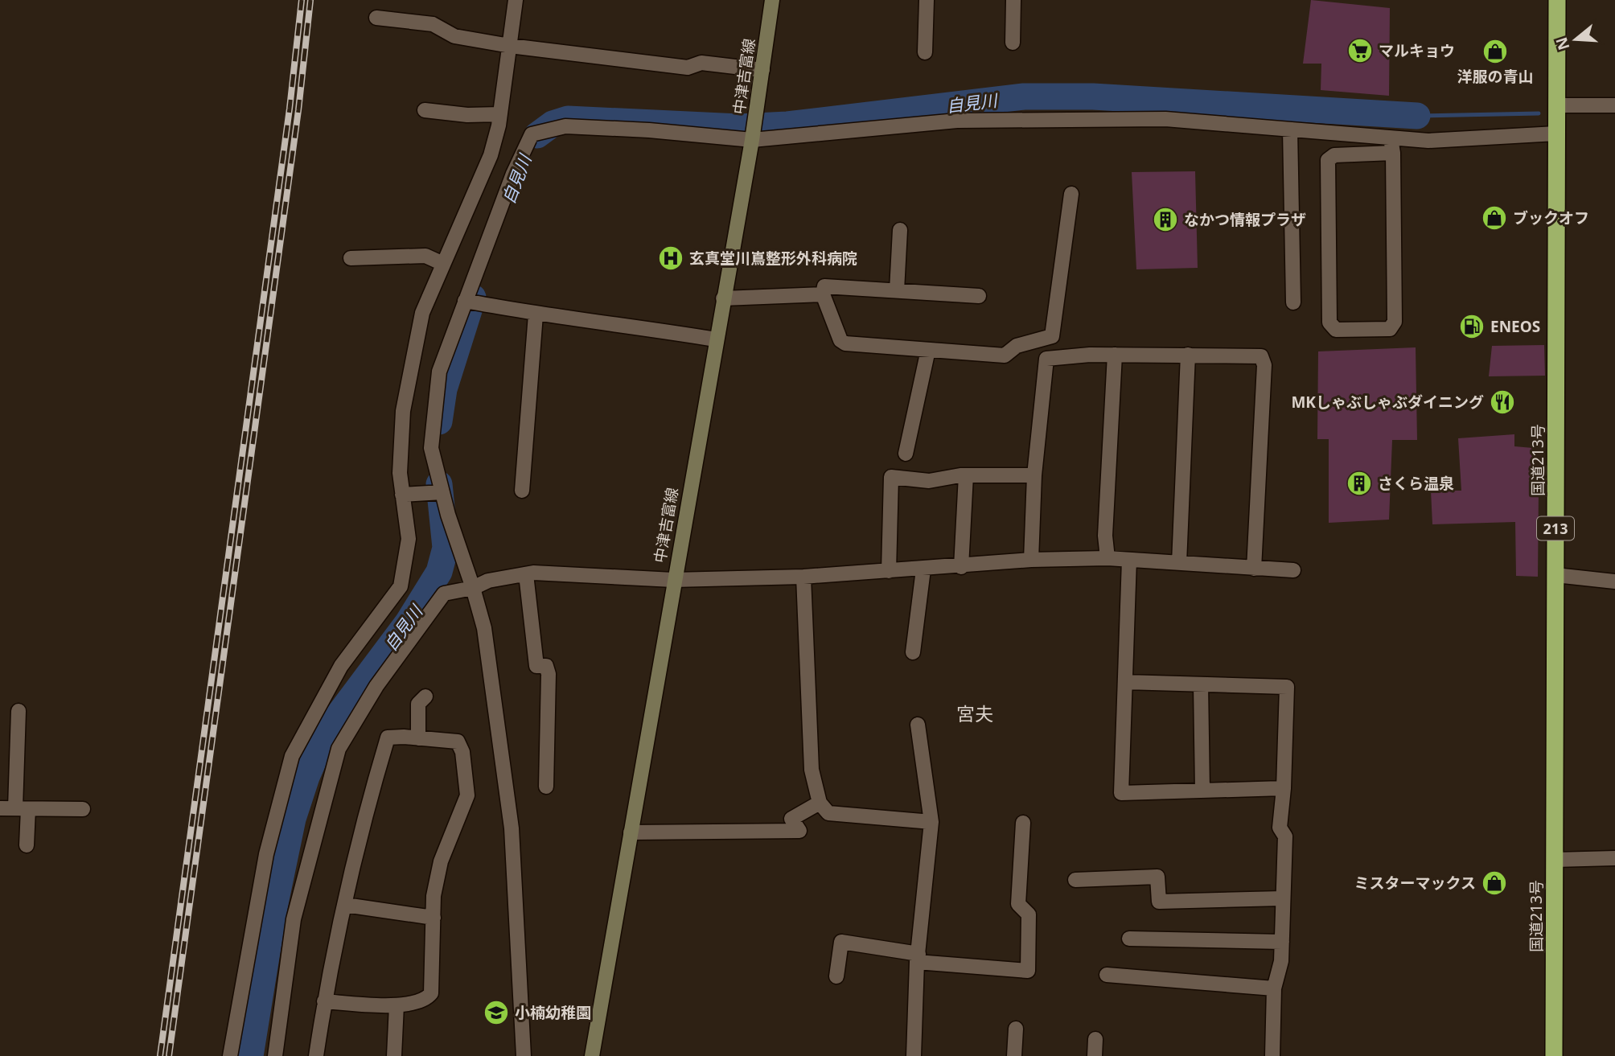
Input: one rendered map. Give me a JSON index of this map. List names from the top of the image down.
{
  "streets": {
    "highway": ["国道213号", "213"],
    "main road": ["中津吉富線"]
  },
  "districts": ["宮夫"],
  "water": ["自見川"],
  "places": {
    "supermarket": ["マルキョウ"],
    "shop": ["洋服の青山", "ブックオフ", "ミスターマックス"],
    "building": ["なかつ情報プラザ", "さくら温泉"],
    "hospital": ["玄真堂川嶌整形外科病院"],
    "fuel station": ["ENEOS"],
    "restaurant": ["MKしゃぶしゃぶダイニング"],
    "school or university": ["小楠幼稚園"]
  },
  "north": "left"
}
